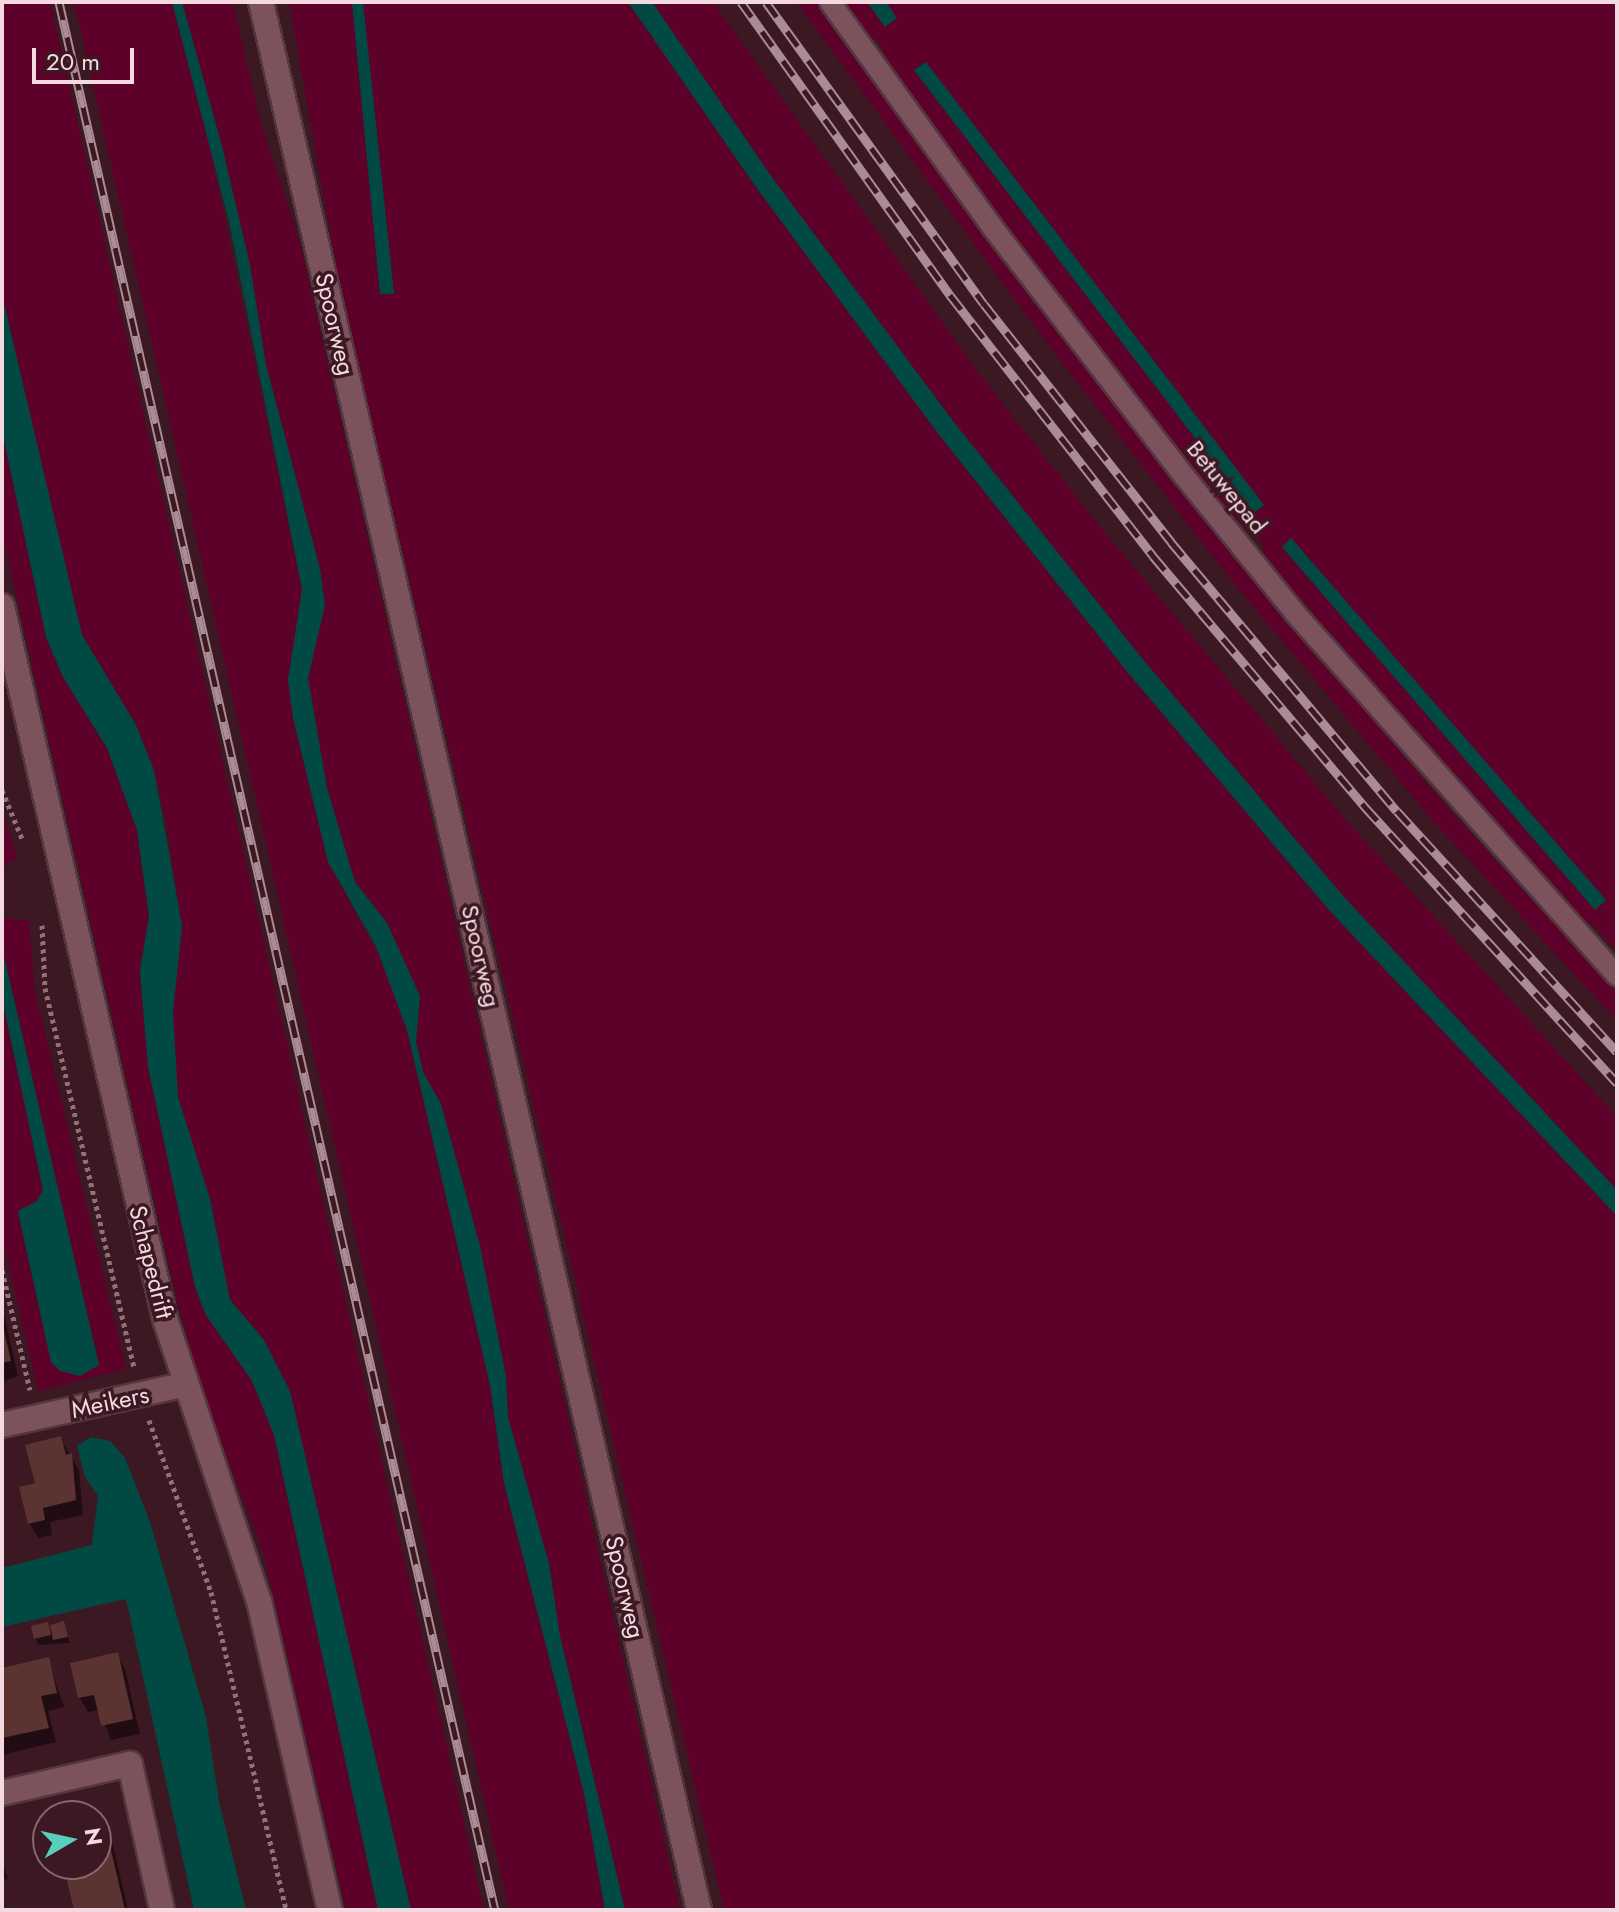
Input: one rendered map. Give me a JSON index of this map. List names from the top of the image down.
{
  "streets": {
    "street": ["Spoorweg", "Schapedrift", "Meikers"],
    "lane": ["Betuwepad"]
  },
  "crossings": [
    ["Schapedrift", "Meikers"]
  ],
  "scale_bar": "20 m",
  "north": "right"
}
